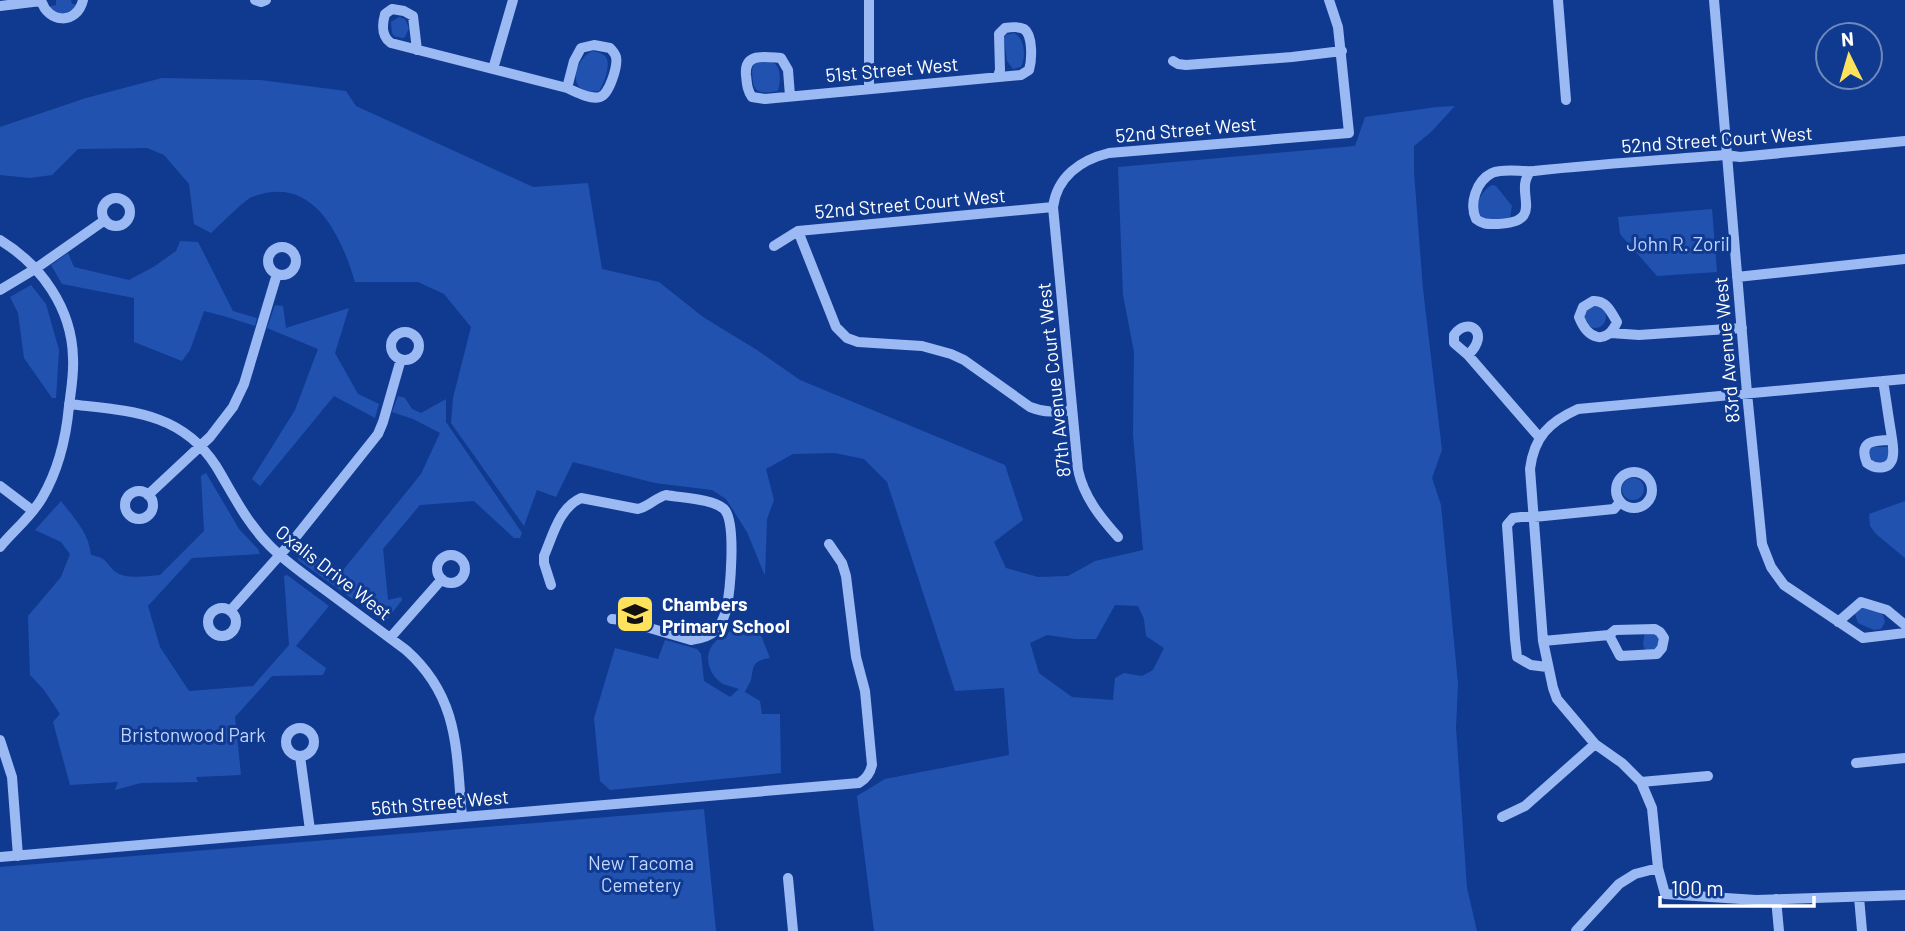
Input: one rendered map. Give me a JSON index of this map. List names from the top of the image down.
{
  "streets": {
    "street": [
      "51st Street West",
      "52nd Street West",
      "52nd Street Court West",
      "83rd Avenue West",
      "87th Avenue Court West",
      "Oxalis Drive West",
      "56th Street West"
    ]
  },
  "crossings": [
    ["52nd Street West", "52nd Street Court West"],
    ["52nd Street West", "87th Avenue Court West"],
    ["52nd Street Court West", "83rd Avenue West"],
    ["52nd Street Court West", "87th Avenue Court West"],
    ["Oxalis Drive West", "56th Street West"]
  ],
  "parks": ["John R. Zoril", "Bristonwood Park", "New Tacoma Cemetery"],
  "places": {
    "school or university": ["Chambers Primary School"]
  },
  "scale_bar": "100 m",
  "north": "top"
}
